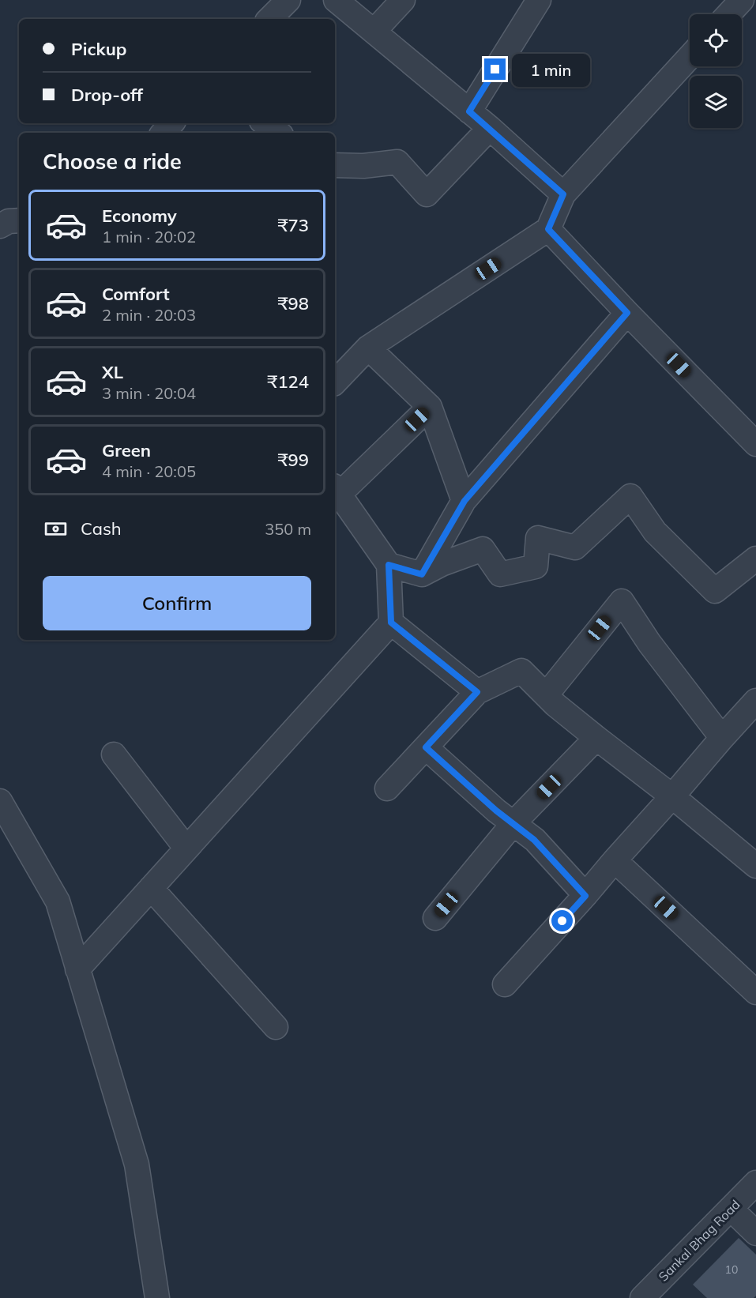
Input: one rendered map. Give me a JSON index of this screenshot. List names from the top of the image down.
{
  "streets": {
    "street": ["Sankal Bhag Road"]
  },
  "house_numbers": ["10"],
  "page": {
    "banner": ["Pickup", "Drop-off"],
    "bubble": "1 min",
    "heading": "Choose a ride",
    "list": [
      {
        "name": "Economy",
        "note": "1 min · 20:02",
        "value": "₹73"
      },
      {
        "name": "Comfort",
        "note": "2 min · 20:03",
        "value": "₹98"
      },
      {
        "name": "XL",
        "note": "3 min · 20:04",
        "value": "₹124"
      },
      {
        "name": "Green",
        "note": "4 min · 20:05",
        "value": "₹99"
      }
    ],
    "pay": ["Cash", "350 m"],
    "buttons": "Confirm"
  }
}
